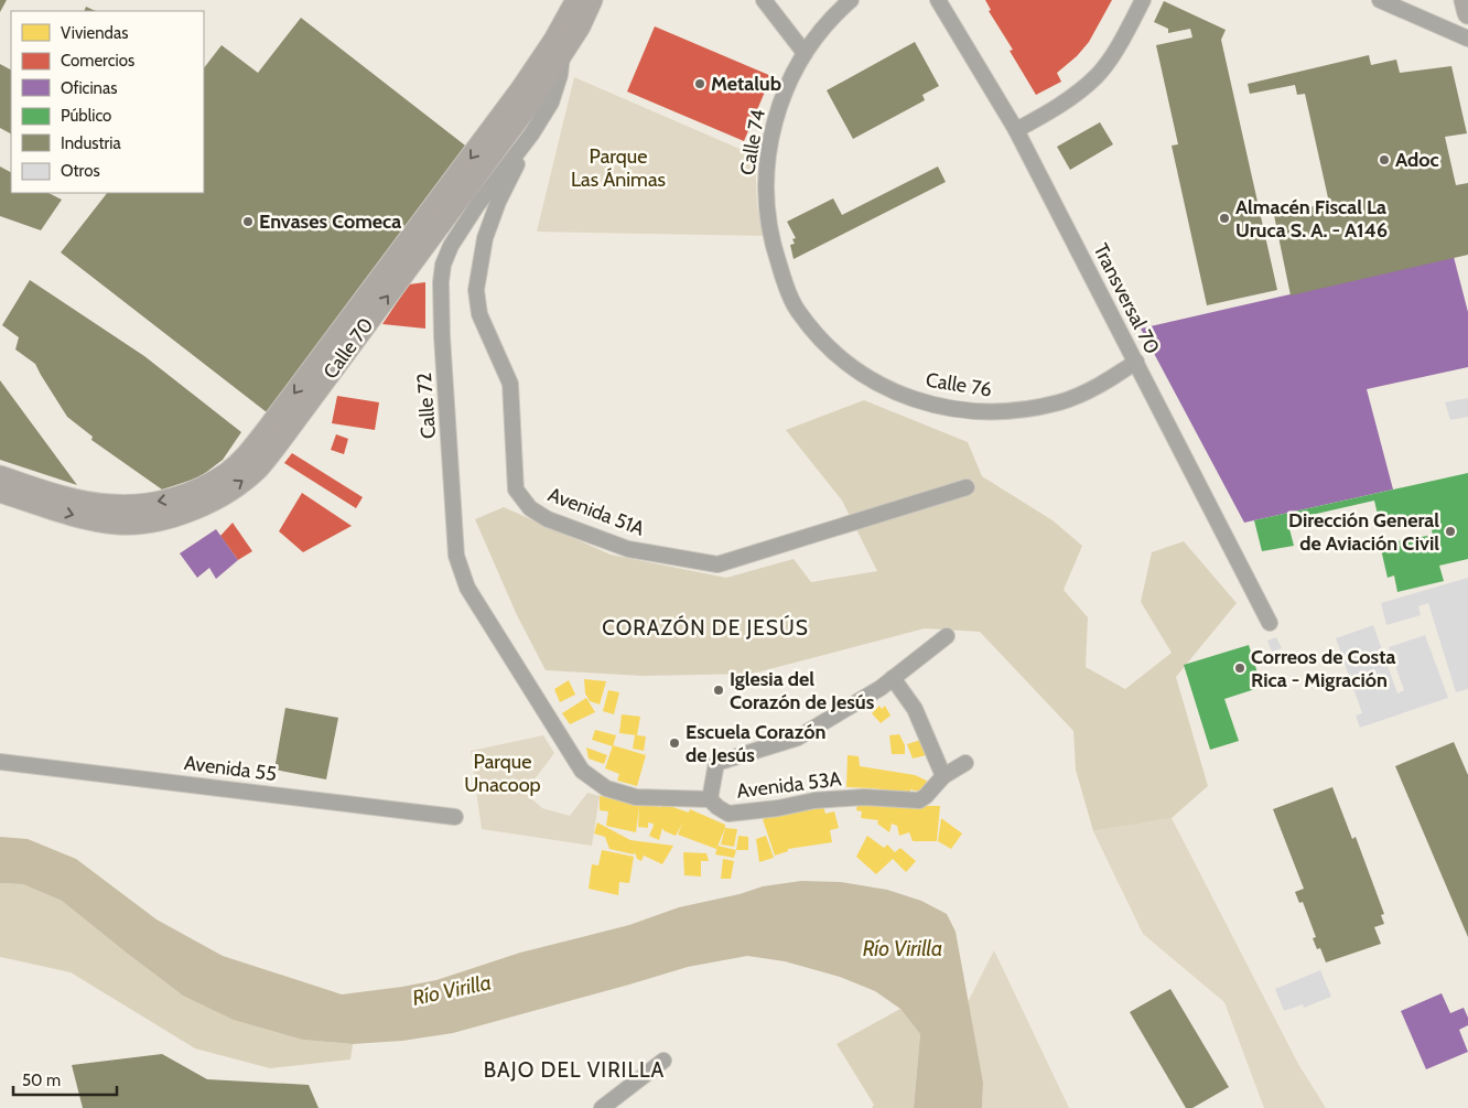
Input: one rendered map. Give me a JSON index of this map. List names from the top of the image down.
{
  "streets": {
    "main road": ["Calle 70"],
    "street": [
      "Calle 74",
      "Transversal 70",
      "Calle 76",
      "Calle 72",
      "Avenida 51A",
      "Avenida 55",
      "Avenida 53A"
    ]
  },
  "crossings": [
    ["Calle 74", "Calle 76"],
    ["Transversal 70", "Calle 76"],
    ["Calle 70", "Calle 72"],
    ["Calle 72", "Avenida 51A"],
    ["Calle 72", "Avenida 53A"]
  ],
  "districts": ["CORAZÓN DE JESÚS", "BAJO DEL VIRILLA"],
  "water": ["Río Virilla"],
  "parks": ["Parque Las Ánimas", "Parque Unacoop"],
  "places": [
    "Metalub",
    "Adoc",
    "Almacén Fiscal La Uruca S. A. - A146",
    "Envases Comeca",
    "Dirección General de Aviación Civil",
    "Correos de Costa Rica - Migración",
    "Iglesia del Corazón de Jesús",
    "Escuela Corazón de Jesús"
  ],
  "legend": [
    "Viviendas",
    "Comercios",
    "Oficinas",
    "Público",
    "Industria",
    "Otros"
  ],
  "scale_bar": "50 m"
}
